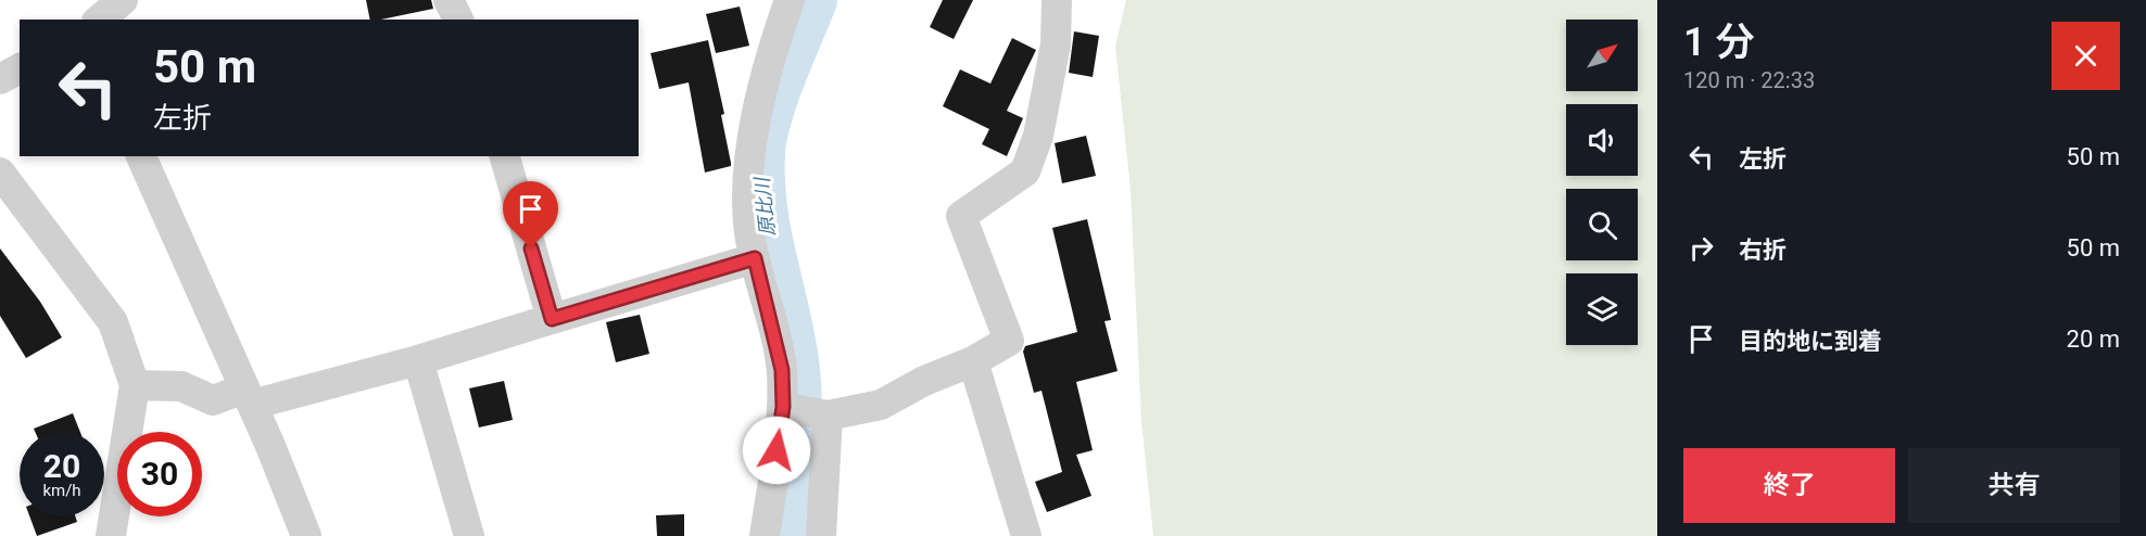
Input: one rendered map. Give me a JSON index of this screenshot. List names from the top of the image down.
{
  "water": ["原比川"],
  "north": "top right",
  "page": {
    "heading": ["1 分", "120 m · 22:33"],
    "turn": ["50 m", "左折"],
    "list": [
      {
        "name": "左折",
        "value": "50 m"
      },
      {
        "name": "右折",
        "value": "50 m"
      },
      {
        "name": "目的地に到着",
        "value": "20 m"
      }
    ],
    "speed": "20 km/h",
    "limit": "30",
    "buttons": ["終了", "共有"]
  }
}
